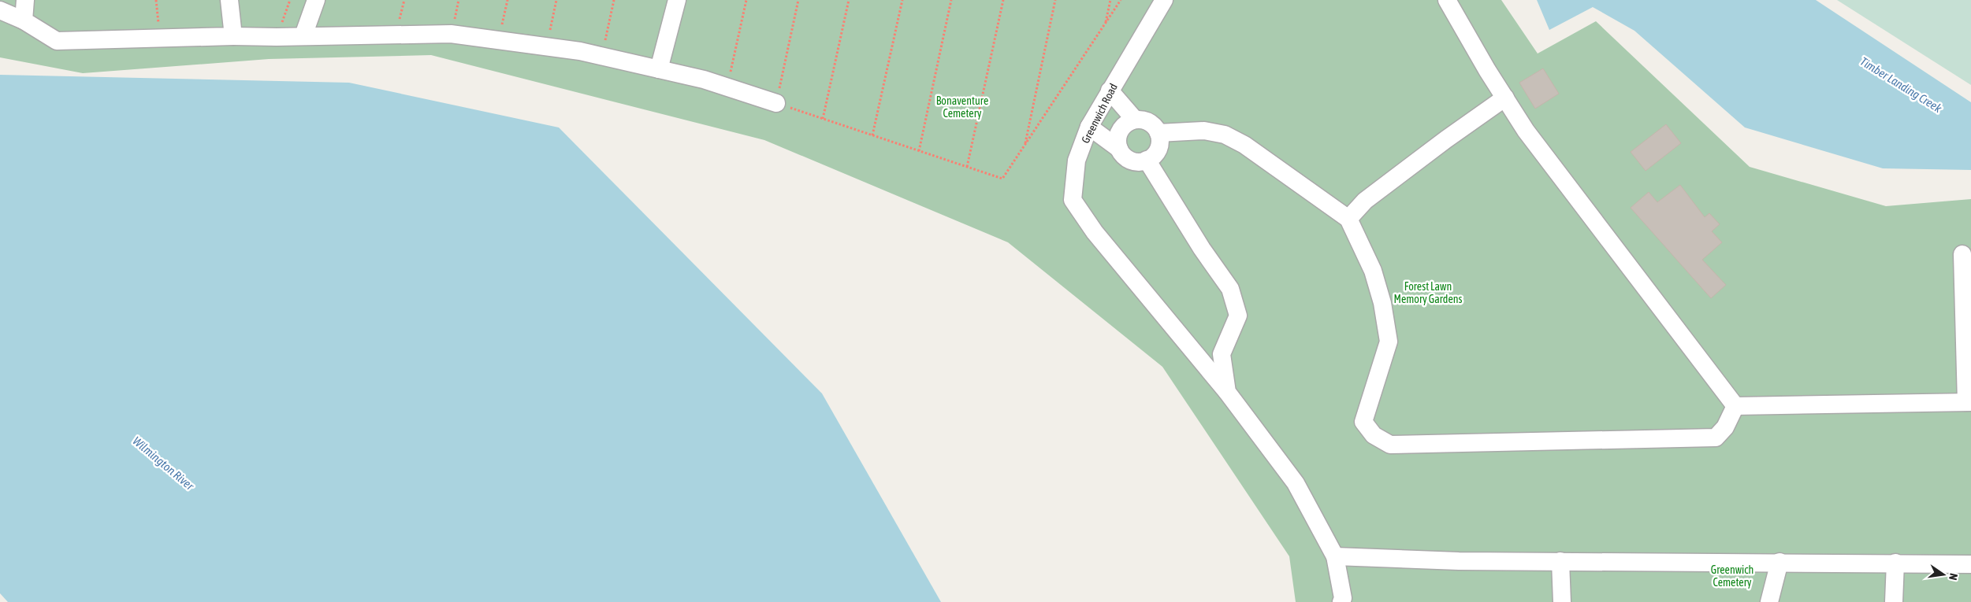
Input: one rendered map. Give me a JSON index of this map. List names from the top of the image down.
{
  "streets": {
    "street": ["Greenwich Road"]
  },
  "water": ["Timber Landing Creek", "Wilmington River"],
  "parks": ["Bonaventure Cemetery", "Forest Lawn Memory Gardens", "Greenwich Cemetery"],
  "north": "right"
}
